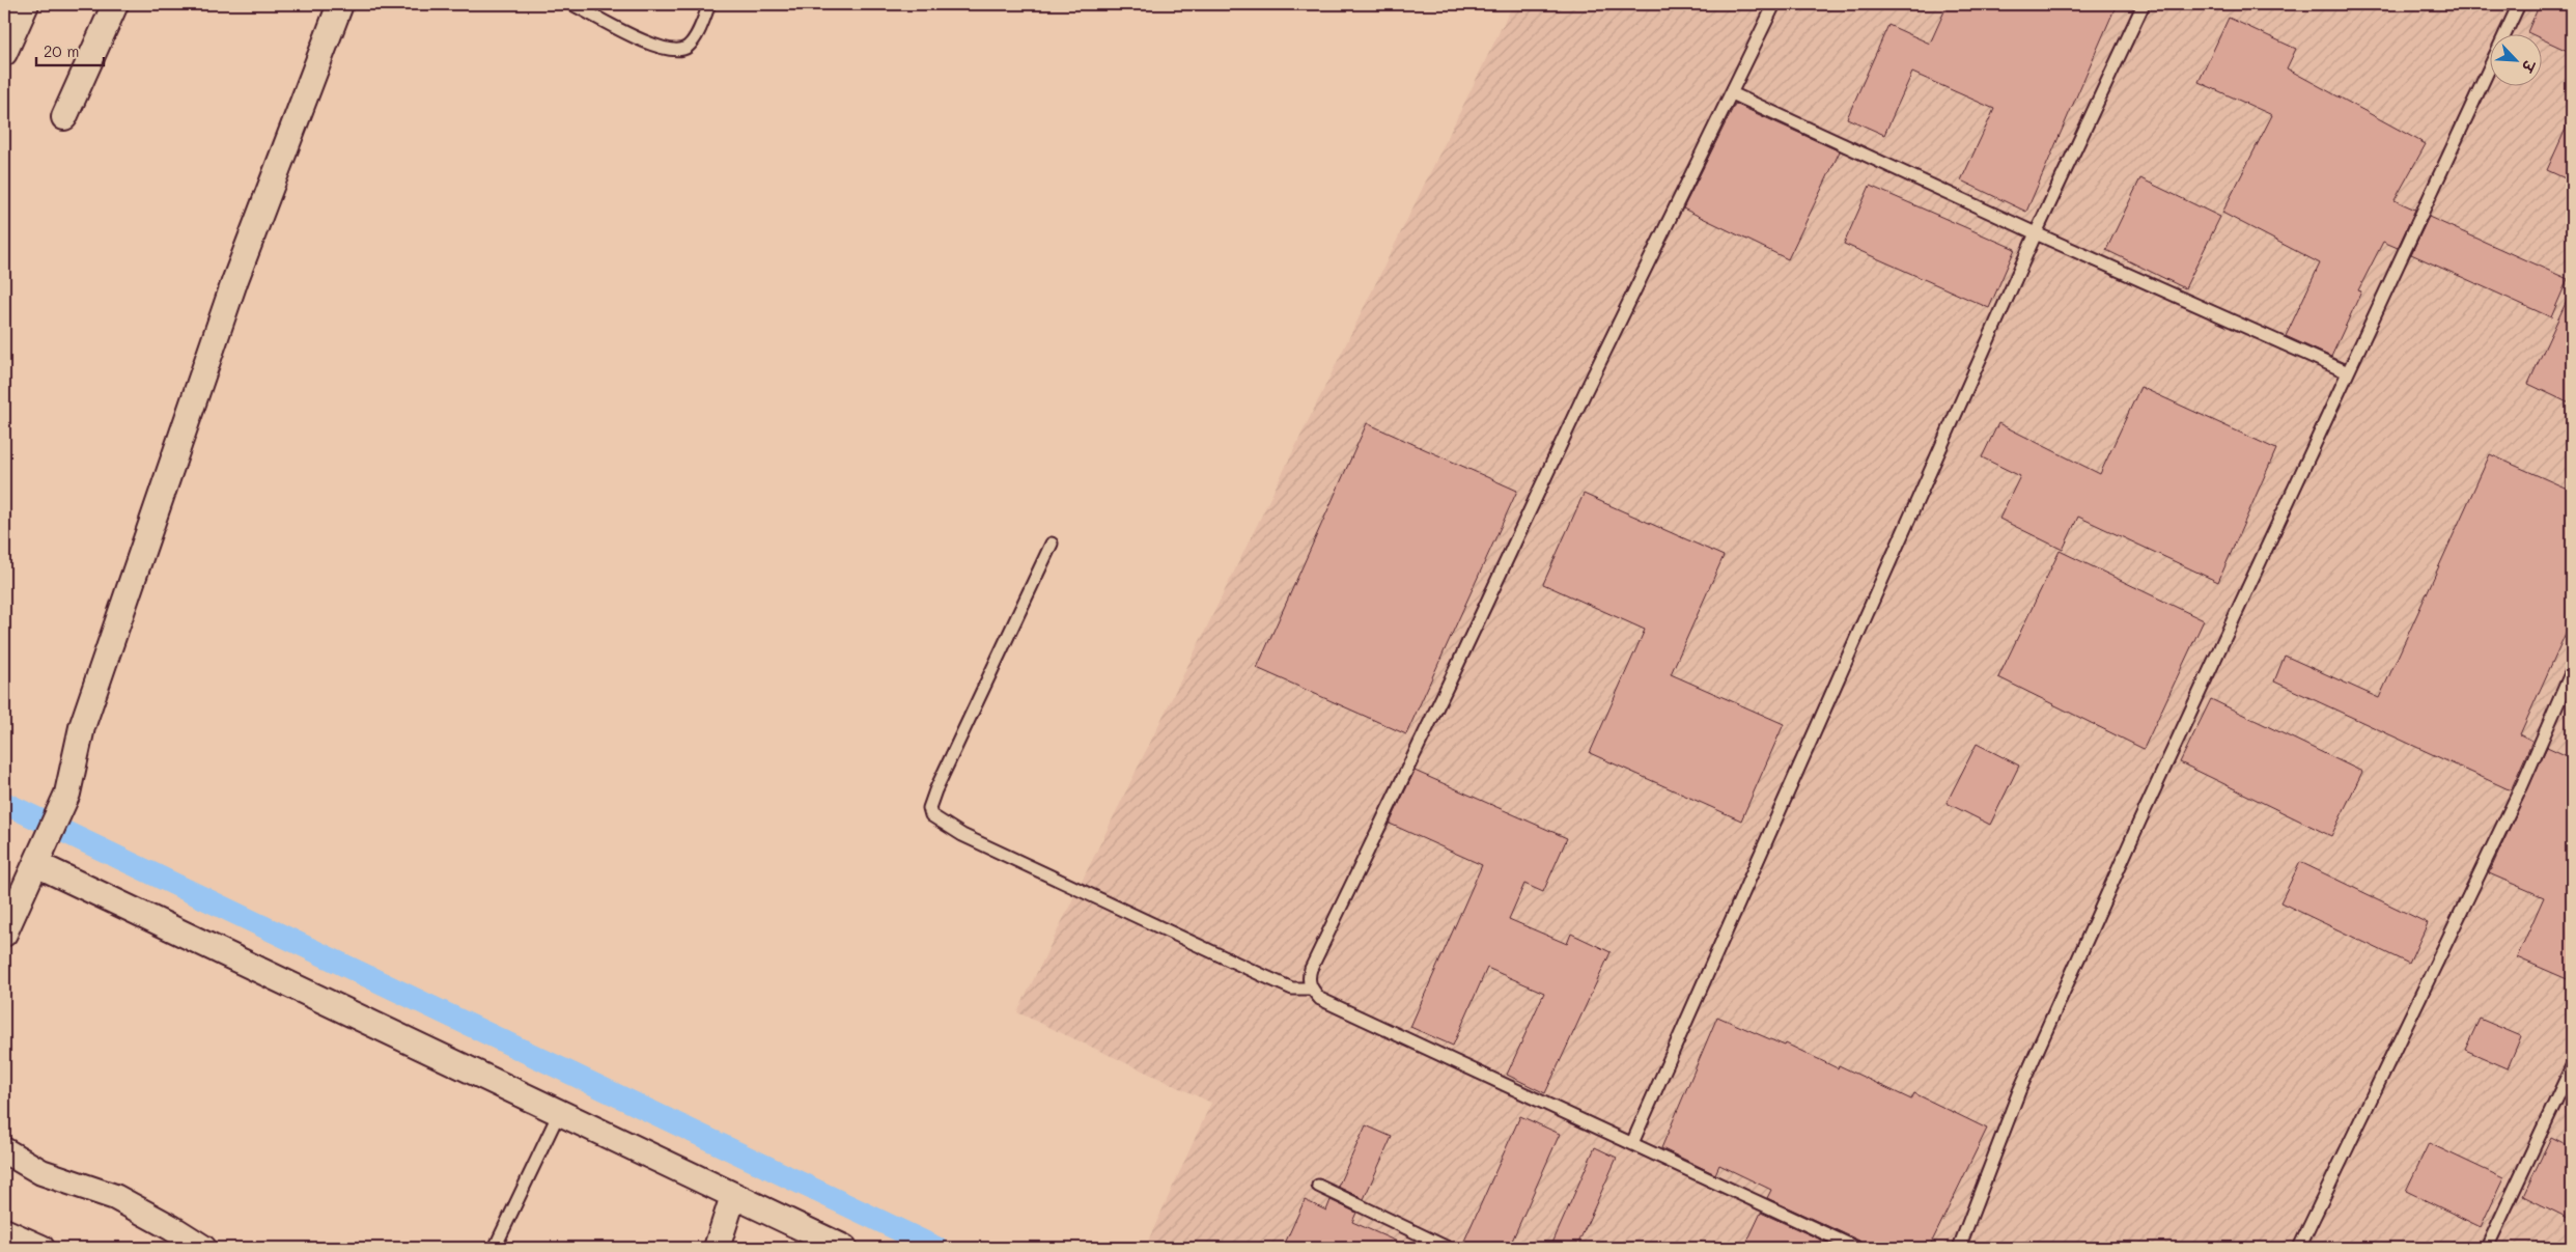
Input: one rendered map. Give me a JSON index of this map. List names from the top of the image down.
{
  "scale_bar": "20 m",
  "north": "bottom right"
}
